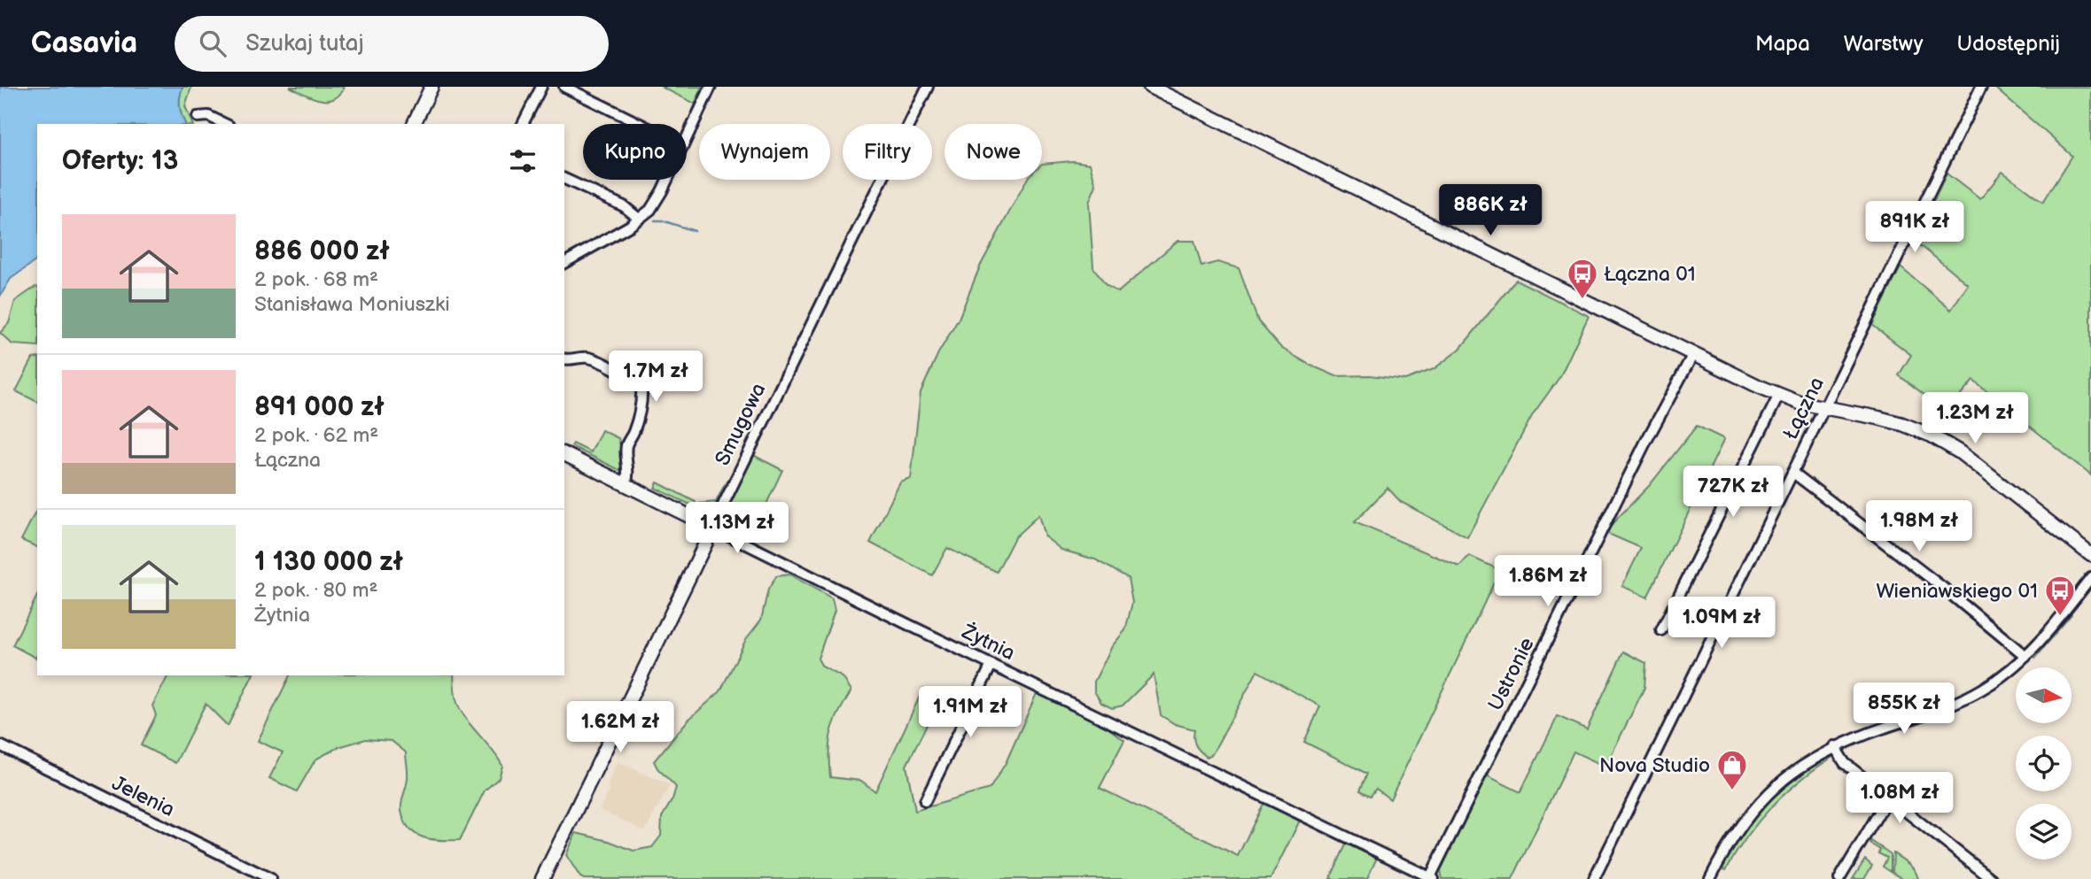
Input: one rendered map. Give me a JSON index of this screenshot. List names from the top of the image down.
{
  "streets": {
    "street": [
      "Łączna",
      "Smugowa",
      "Żytnia",
      "Ustronie",
      "Jelenia"
    ]
  },
  "crossings": [
    ["Smugowa", "Żytnia"],
    ["Żytnia", "Ustronie"]
  ],
  "places": {
    "bus stop": ["Łączna 01", "Wieniawskiego 01"],
    "shop": ["Nova Studio"]
  },
  "north": "right",
  "page": {
    "header": "Casavia",
    "search": "Szukaj tutaj",
    "nav": ["Mapa", "Warstwy", "Udostępnij"],
    "chip": [
      "Kupno",
      "Wynajem",
      "Filtry",
      "Nowe"
    ],
    "heading": "Oferty: 13",
    "price": [
      "886K zł",
      "891K zł",
      "1.7M zł",
      "1.23M zł",
      "727K zł",
      "1.98M zł",
      "1.13M zł",
      "1.86M zł",
      "1.09M zł",
      "855K zł",
      "1.91M zł",
      "1.62M zł",
      "1.08M zł"
    ],
    "list": [
      {
        "name": "886 000 zł",
        "note": "2 pok. · 68 m² · Stanisława Moniuszki"
      },
      {
        "name": "891 000 zł",
        "note": "2 pok. · 62 m² · Łączna"
      },
      {
        "name": "1 130 000 zł",
        "note": "2 pok. · 80 m² · Żytnia"
      }
    ]
  }
}
